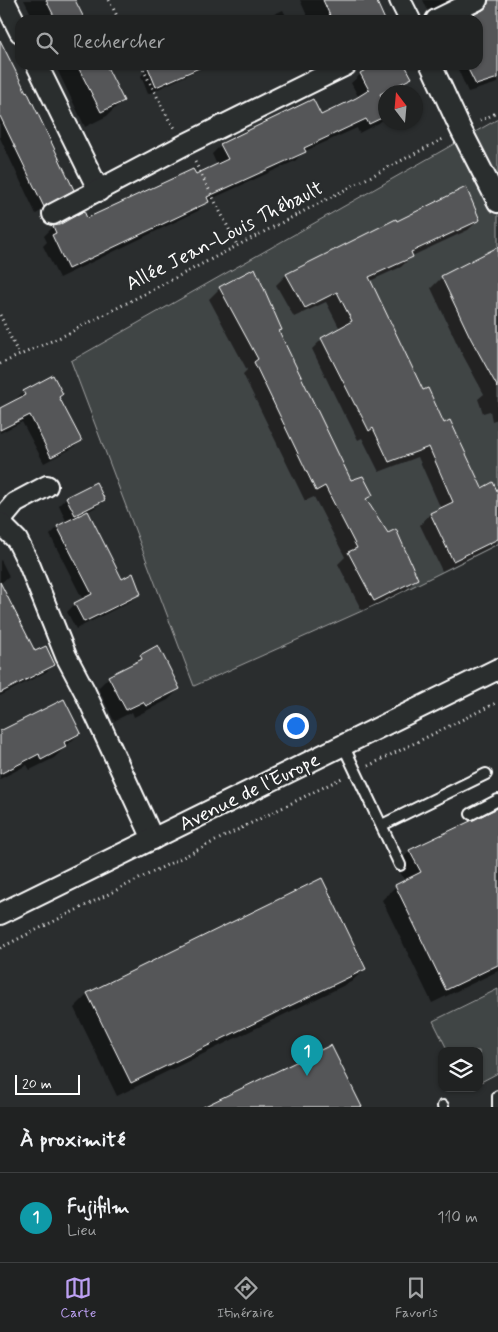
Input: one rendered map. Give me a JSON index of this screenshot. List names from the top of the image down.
{
  "streets": {
    "street": ["Avenue de l'Europe"],
    "path": ["Allée Jean-Louis Thébault"]
  },
  "scale_bar": "20 m",
  "north": "top",
  "page": {
    "search": "Rechercher",
    "pins": "1",
    "scale": "20 m",
    "heading": "À proximité",
    "list": [
      {
        "mark": "1",
        "name": "Fujifilm",
        "note": "Lieu",
        "value": "110 m"
      }
    ],
    "nav": ["Carte", "Itinéraire", "Favoris"]
  }
}
